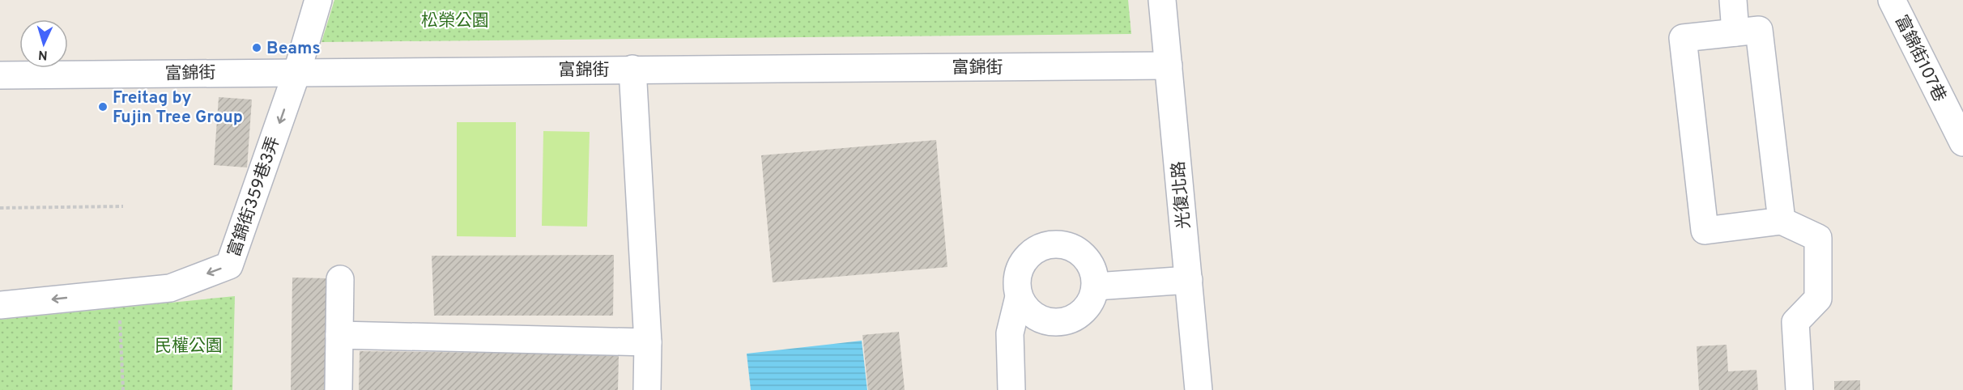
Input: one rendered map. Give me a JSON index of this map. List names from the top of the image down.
{
  "streets": {
    "street": [
      "富錦街107巷",
      "富錦街",
      "光復北路",
      "富錦街359巷3弄"
    ]
  },
  "crossings": [
    ["富錦街", "光復北路"],
    ["富錦街", "富錦街359巷3弄"]
  ],
  "one_way": ["富錦街359巷3弄"],
  "parks": ["松榮公園", "民權公園"],
  "places": ["Beams", "Freitag by Fujin Tree Group"],
  "north": "bottom"
}
